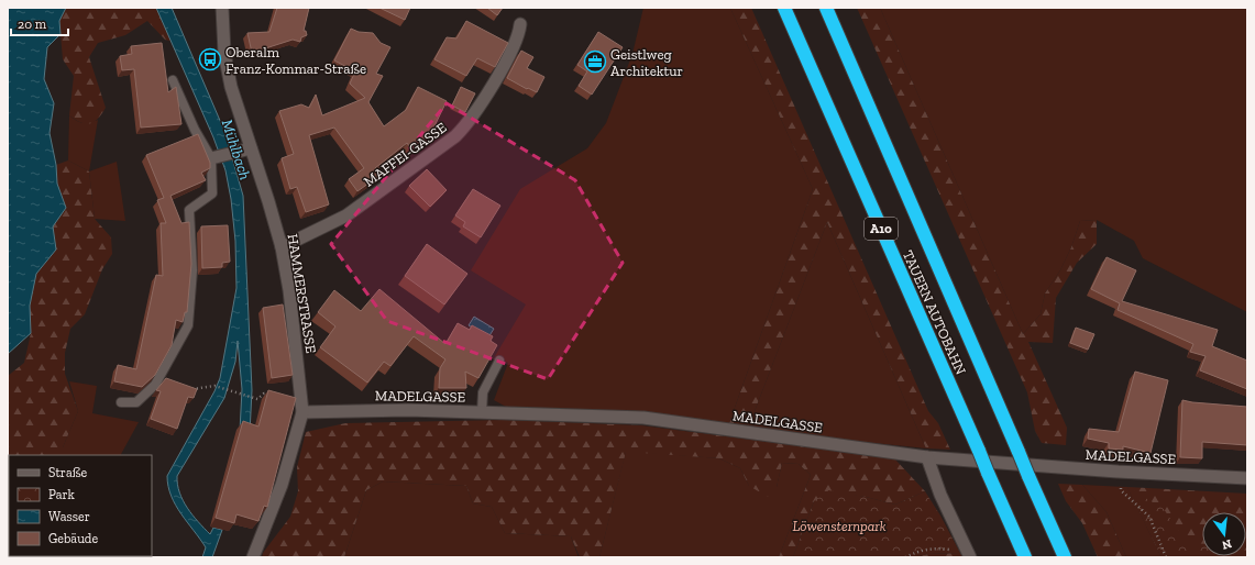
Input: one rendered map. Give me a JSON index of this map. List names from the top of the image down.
{
  "streets": {
    "highway": ["A10", "TAUERN AUTOBAHN"],
    "street": ["MAFFEI-GASSE", "HAMMERSTRASSE", "MADELGASSE"]
  },
  "crossings": [
    ["MAFFEI-GASSE", "HAMMERSTRASSE"],
    ["HAMMERSTRASSE", "MADELGASSE"]
  ],
  "water": ["Mühlbach"],
  "parks": ["Löwensternpark"],
  "places": {
    "bus stop": ["Oberalm Franz-Kommar-Straße"],
    "office": ["Geistlweg Architektur"]
  },
  "legend": [
    "Straße",
    "Park",
    "Wasser",
    "Gebäude"
  ],
  "scale_bar": "20 m",
  "north": "bottom"
}
